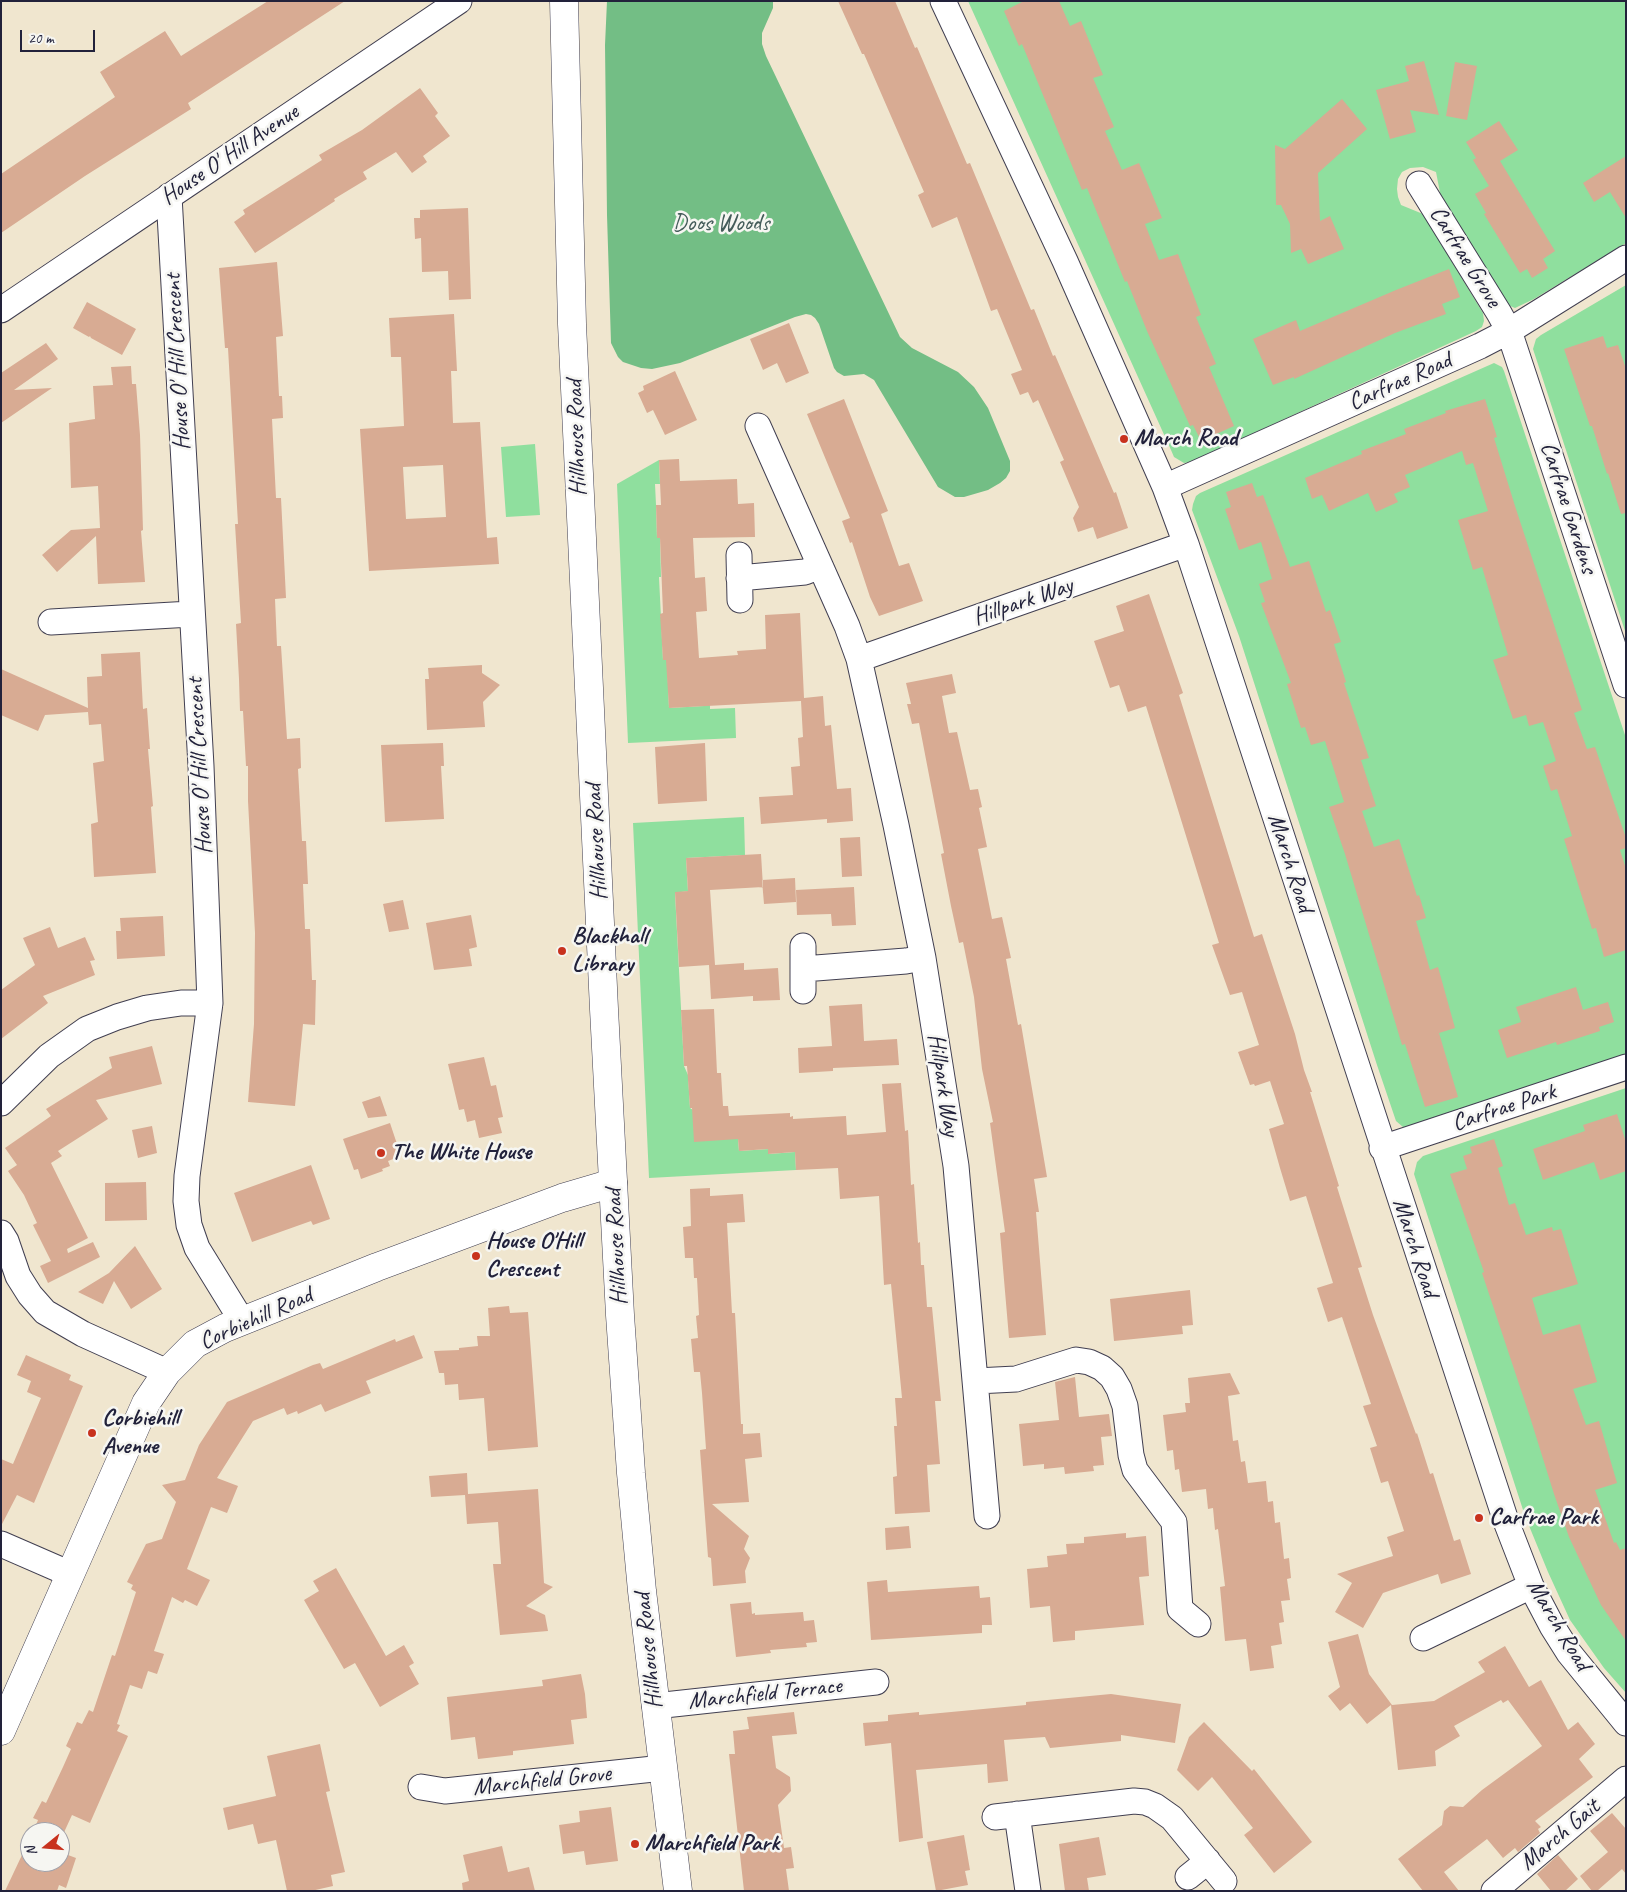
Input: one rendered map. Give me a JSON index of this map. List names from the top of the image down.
{
  "streets": {
    "main road": ["Hillhouse Road", "Corbiehill Road"],
    "street": [
      "House O' Hill Avenue",
      "Carfrae Grove",
      "House O' Hill Crescent",
      "Carfrae Road",
      "Carfrae Gardens",
      "Hillpark Way",
      "March Road",
      "Carfrae Park",
      "Marchfield Terrace",
      "Marchfield Grove",
      "March Gait"
    ]
  },
  "crossings": [
    ["House O' Hill Avenue", "House O' Hill Crescent"],
    ["Carfrae Grove", "Carfrae Road"],
    ["Carfrae Grove", "Carfrae Gardens"],
    ["House O' Hill Crescent", "Corbiehill Road"],
    ["Carfrae Road", "Carfrae Gardens"],
    ["Carfrae Road", "March Road"],
    ["Hillhouse Road", "Corbiehill Road"],
    ["Hillhouse Road", "Marchfield Terrace"],
    ["Hillhouse Road", "Marchfield Grove"],
    ["Hillpark Way", "March Road"],
    ["March Road", "Carfrae Park"]
  ],
  "parks": ["Doos Woods"],
  "places": [
    "March Road",
    "Blackhall Library",
    "The White House",
    "House O'Hill Crescent",
    "Corbiehill Avenue",
    "Carfrae Park",
    "Marchfield Park"
  ],
  "scale_bar": "20 m",
  "north": "left"
}
